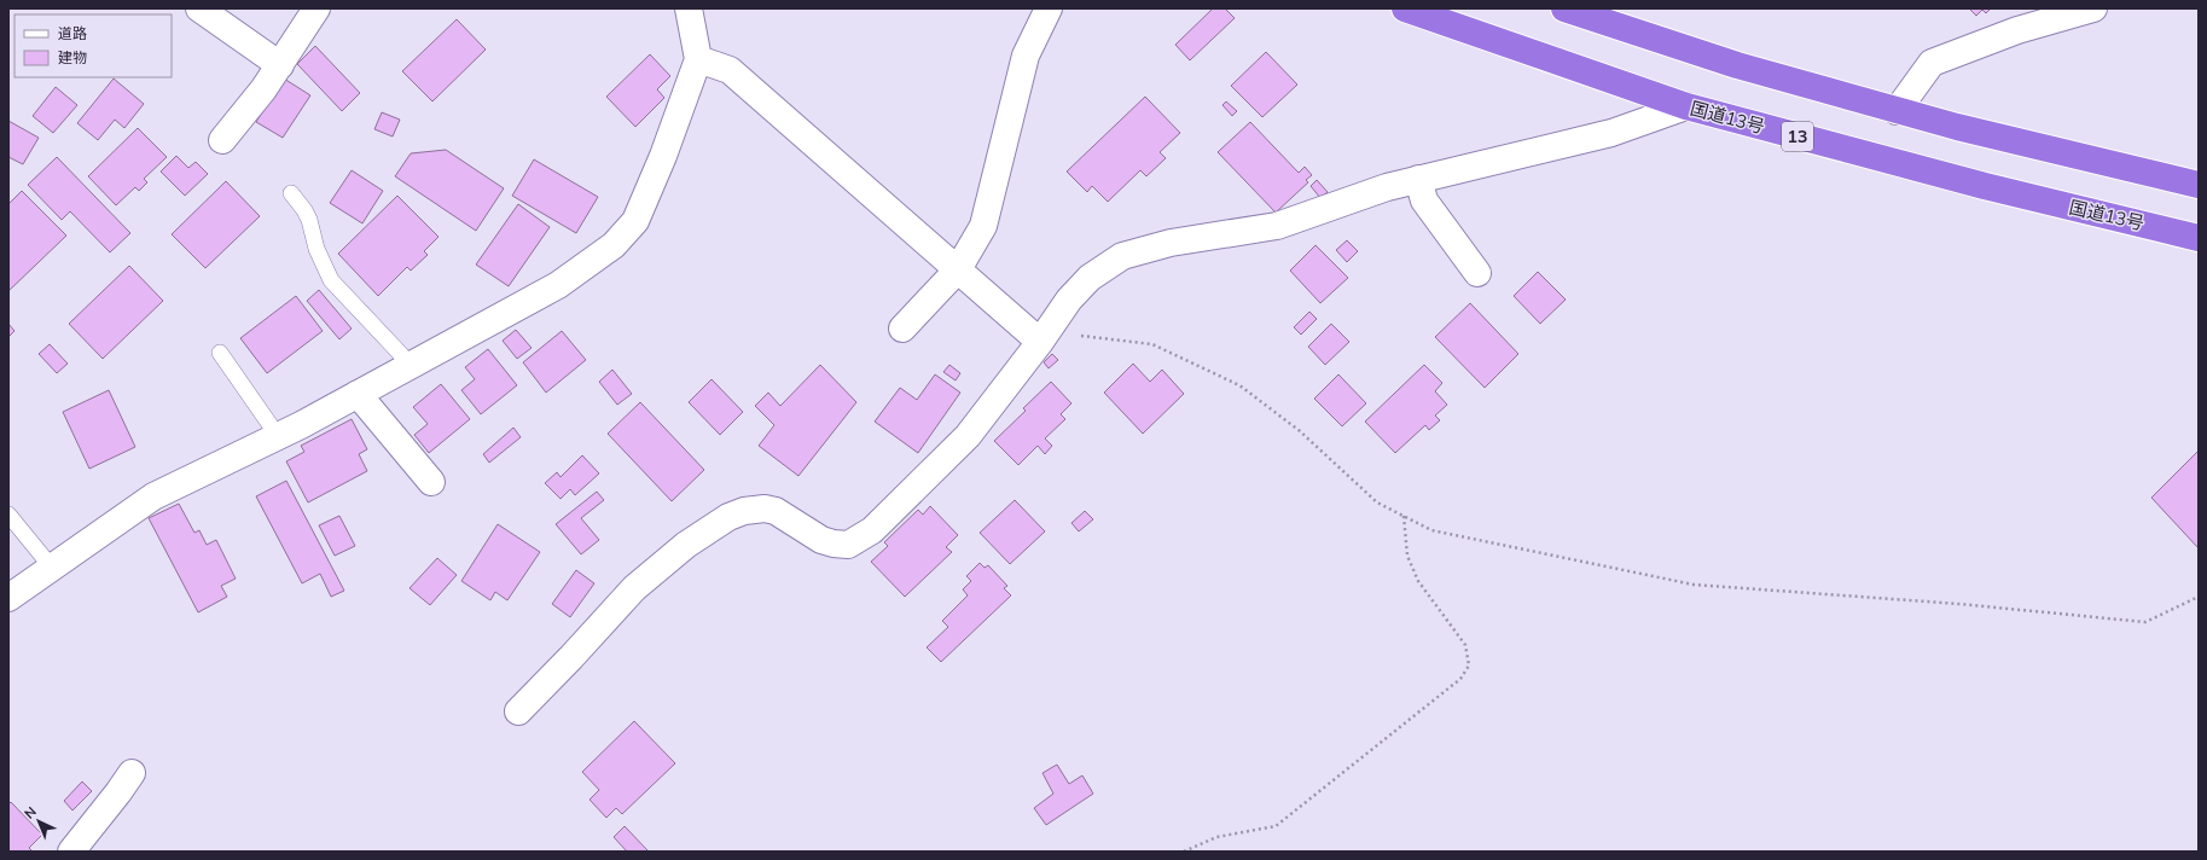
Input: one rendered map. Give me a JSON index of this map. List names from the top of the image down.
{
  "streets": {
    "highway": ["国道13号", "13"]
  },
  "legend": ["道路", "建物"],
  "north": "top left"
}
